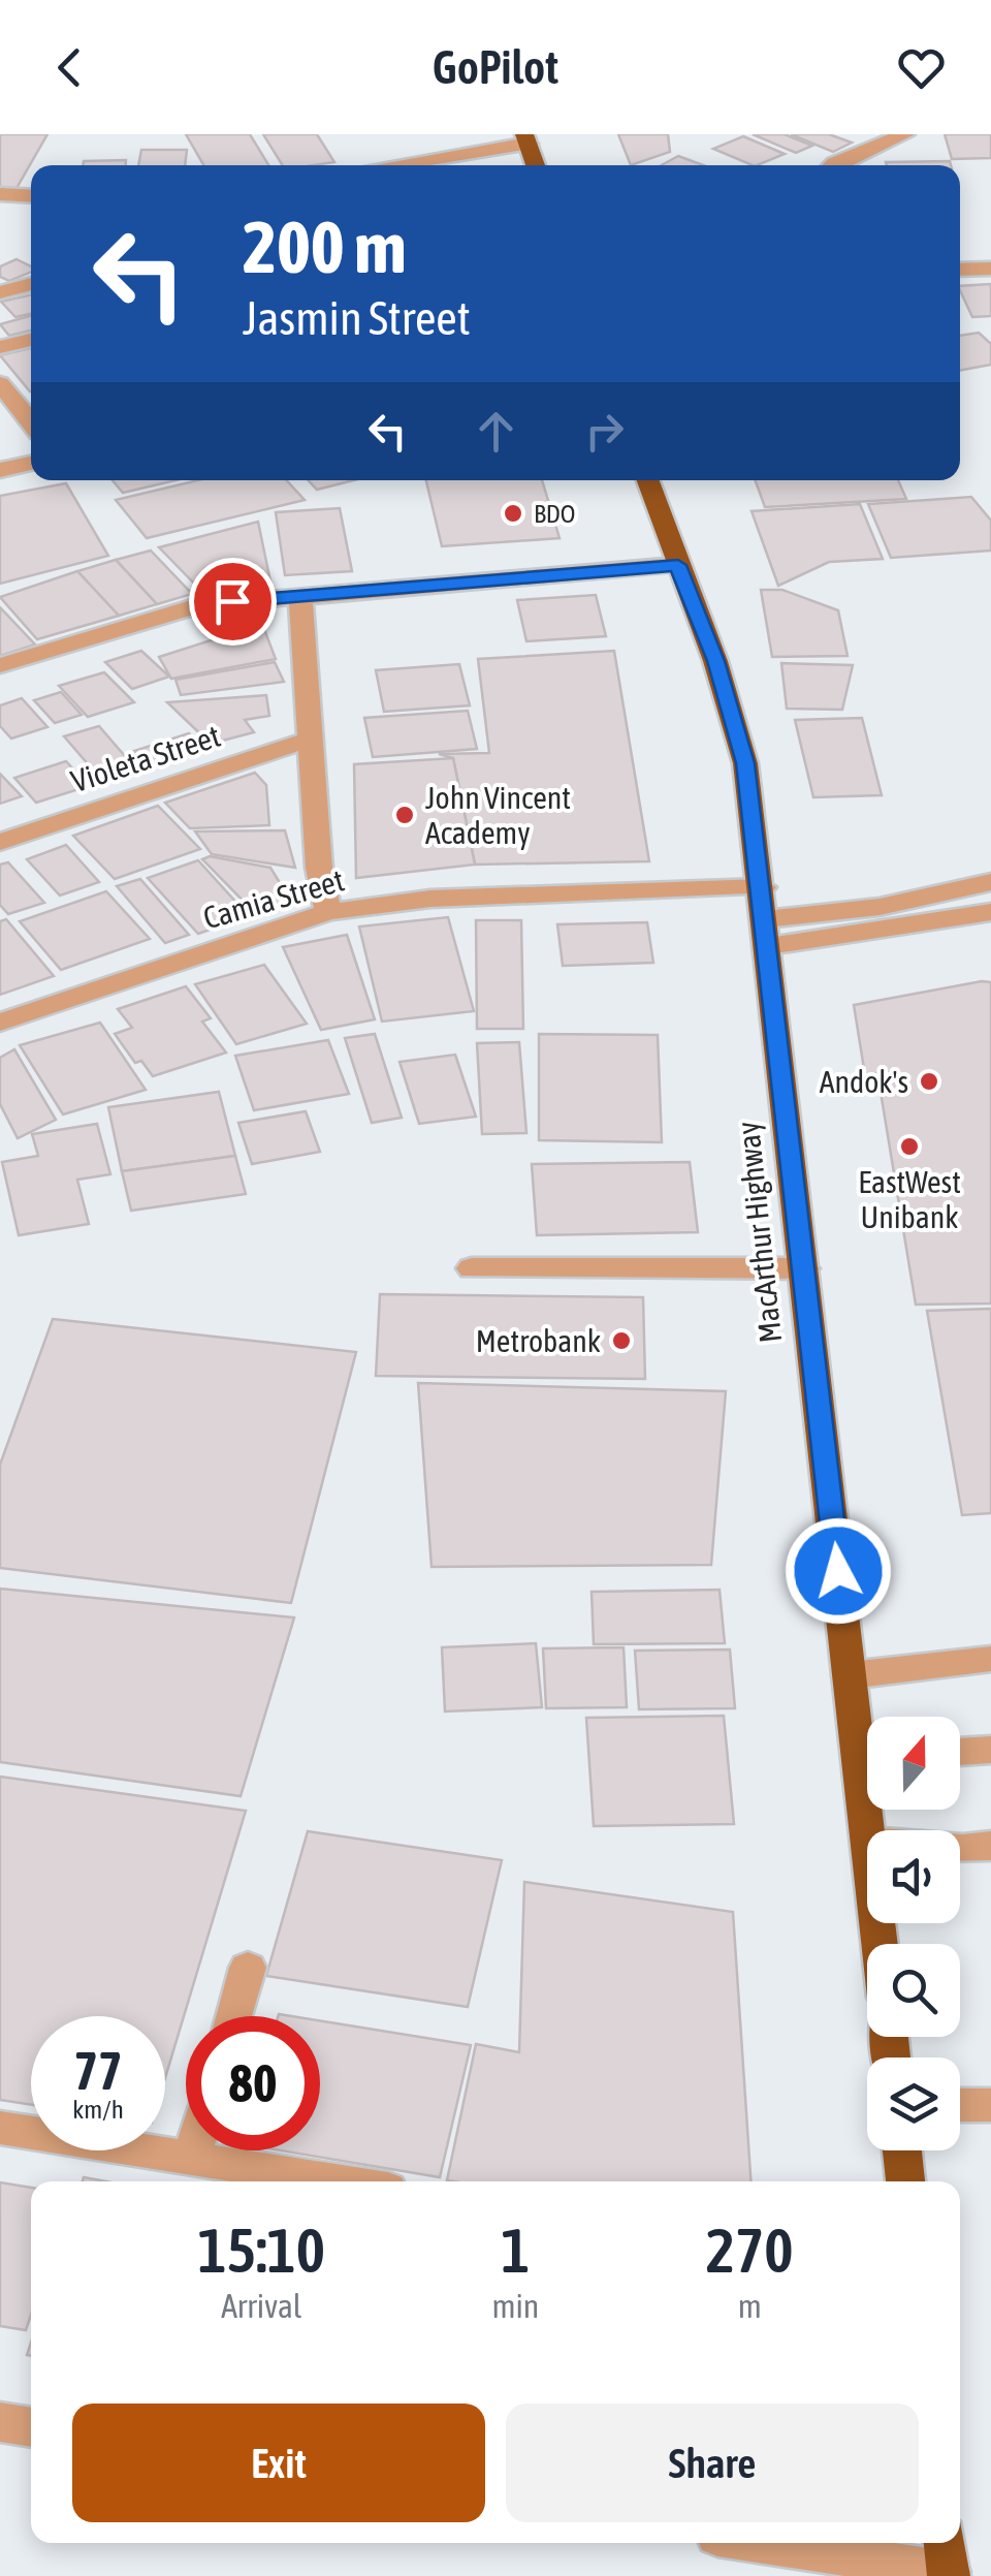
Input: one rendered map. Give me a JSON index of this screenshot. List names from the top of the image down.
{
  "streets": {
    "highway": ["MacArthur Highway"],
    "street": ["Violeta Street", "Camia Street"]
  },
  "crossings": [
    ["Camia Street", "MacArthur Highway"]
  ],
  "places": [
    "BDO",
    "John Vincent Academy",
    "Andok's",
    "EastWest Unibank",
    "Metrobank"
  ],
  "north": "top",
  "page": {
    "header": "GoPilot",
    "turn": ["200 m", "Jasmin Street"],
    "speed": "77 km/h",
    "limit": "80",
    "eta": [
      "15:10",
      "Arrival",
      "1",
      "min",
      "270",
      "m"
    ],
    "buttons": ["Exit", "Share"]
  }
}
